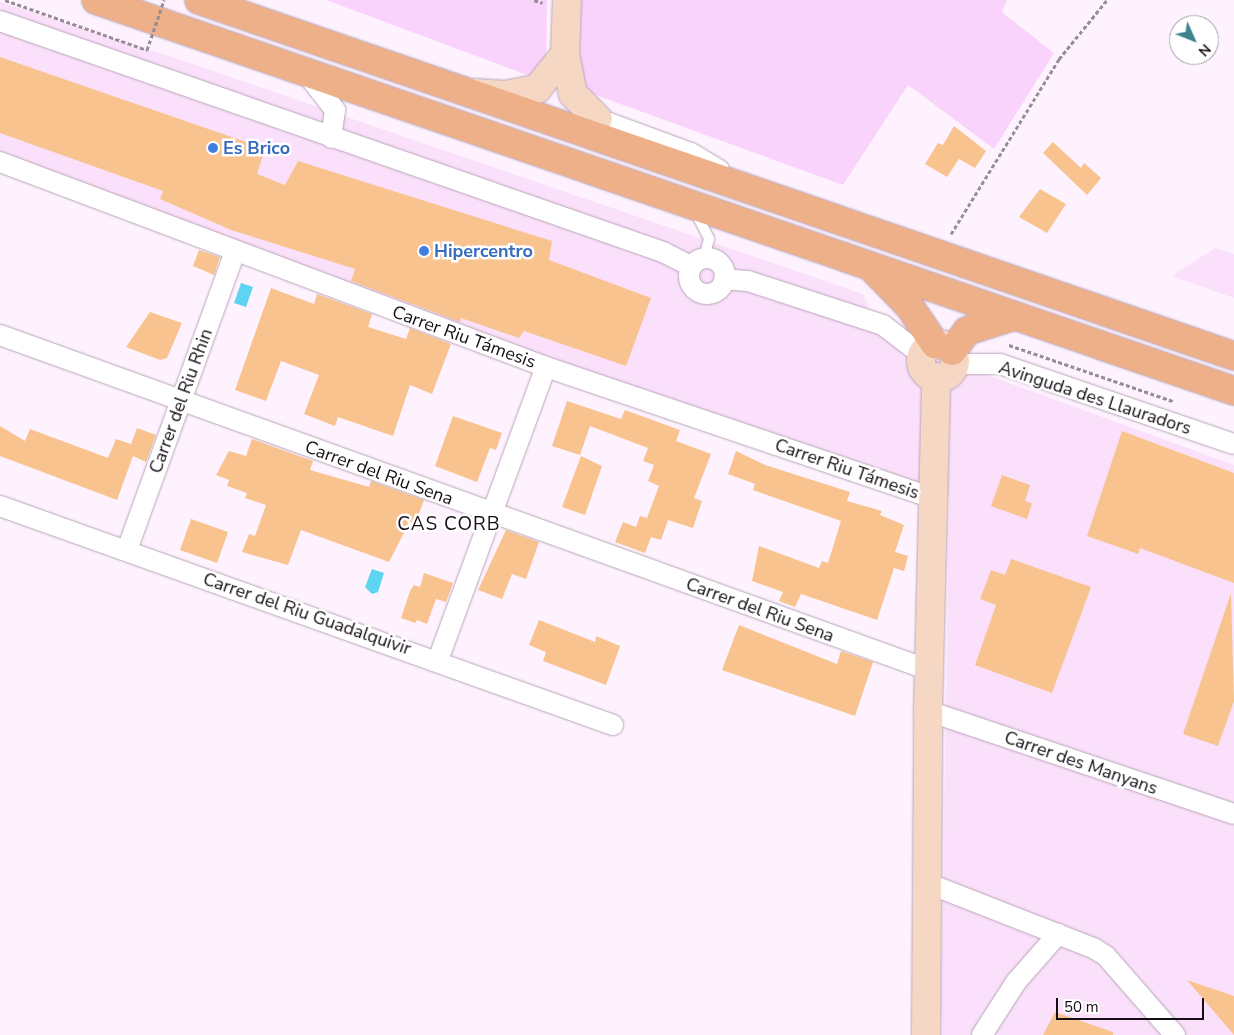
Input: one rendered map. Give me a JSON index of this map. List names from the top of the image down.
{
  "streets": {
    "street": [
      "Carrer Riu Támesis",
      "Avinguda des Llauradors",
      "Carrer del Riu Rhin",
      "Carrer del Riu Sena",
      "Carrer del Riu Guadalquivir",
      "Carrer des Manyans"
    ]
  },
  "crossings": [
    ["Carrer Riu Támesis", "Carrer del Riu Rhin"],
    ["Carrer del Riu Rhin", "Carrer del Riu Sena"],
    ["Carrer del Riu Rhin", "Carrer del Riu Guadalquivir"]
  ],
  "districts": ["CAS CORB"],
  "places": ["Es Brico", "Hipercentro"],
  "scale_bar": "50 m",
  "north": "bottom right"
}
